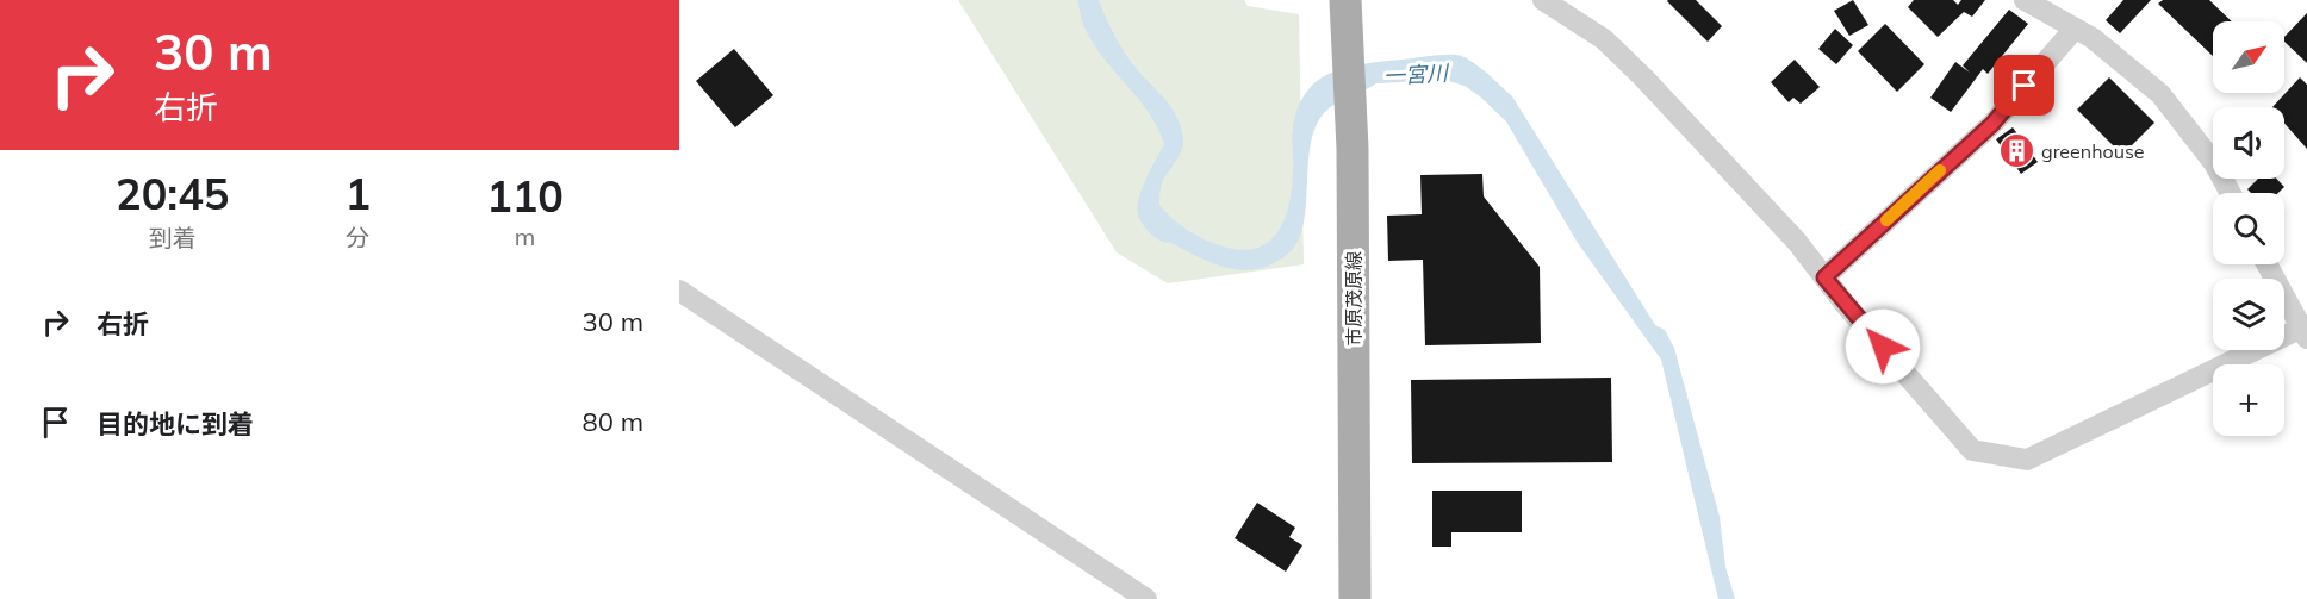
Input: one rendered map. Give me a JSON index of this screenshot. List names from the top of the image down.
{
  "streets": {
    "main road": ["市原茂原線"]
  },
  "water": ["一宮川"],
  "places": {
    "building": ["greenhouse"]
  },
  "north": "top right",
  "page": {
    "turn": ["30 m", "右折"],
    "map_buttons": "+",
    "eta": [
      "20:45",
      "到着",
      "1",
      "分",
      "110",
      "m"
    ],
    "list": [
      {
        "name": "右折",
        "value": "30 m"
      },
      {
        "name": "目的地に到着",
        "value": "80 m"
      }
    ]
  }
}
